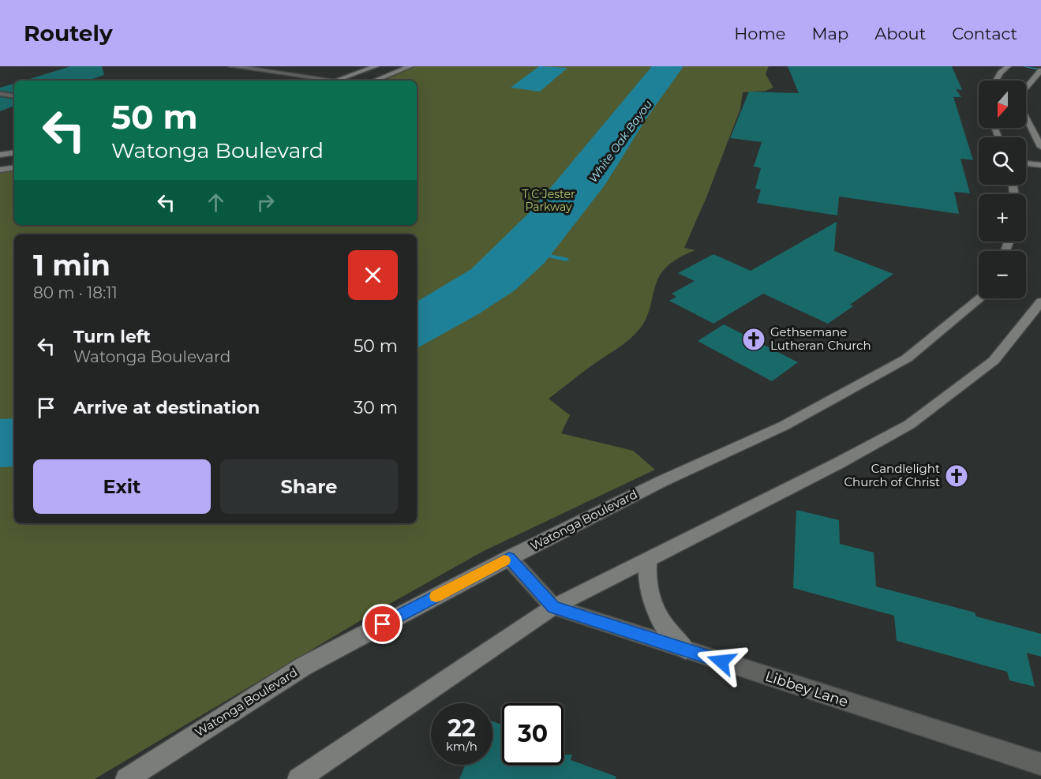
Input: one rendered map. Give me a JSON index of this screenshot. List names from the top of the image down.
{
  "streets": {
    "main road": ["Watonga Boulevard"],
    "street": ["Libbey Lane"]
  },
  "water": ["White Oak Bayou"],
  "parks": ["T C Jester Parkway"],
  "places": {
    "church": ["Gethsemane Lutheran Church", "Candlelight Church of Christ"]
  },
  "north": "bottom",
  "page": {
    "header": "Routely",
    "nav": [
      "Home",
      "Map",
      "About",
      "Contact"
    ],
    "map_buttons": ["+", "−"],
    "turn": ["50 m", "Watonga Boulevard"],
    "heading": ["1 min", "80 m · 18:11"],
    "list": [
      {
        "name": "Turn left",
        "note": "Watonga Boulevard",
        "value": "50 m"
      },
      {
        "name": "Arrive at destination",
        "value": "30 m"
      }
    ],
    "buttons": ["Exit", "Share"],
    "speed": "22 km/h",
    "limit": "30"
  }
}
